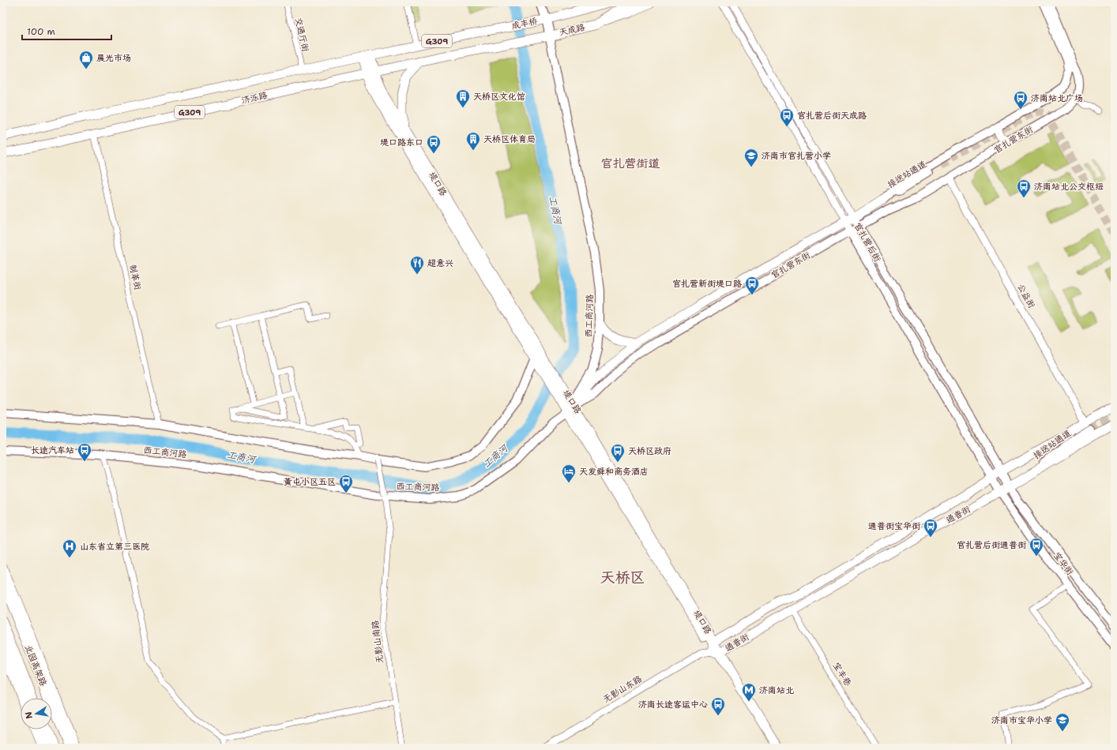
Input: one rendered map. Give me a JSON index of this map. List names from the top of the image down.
{
  "streets": {
    "main road": [
      "成丰桥",
      "天成路",
      "G309",
      "济泺路",
      "官扎营东街",
      "接送站通道",
      "堤口路",
      "官扎营后街",
      "西工商河路",
      "通普街",
      "宝华街",
      "北园高架路"
    ],
    "street": [
      "交通厅街",
      "制革街",
      "公益街",
      "无影山南路",
      "宝丰巷",
      "无影山东路"
    ]
  },
  "crossings": [
    ["成丰桥", "天成路"],
    ["成丰桥", "济泺路"],
    ["成丰桥", "西工商河路"],
    ["天成路", "西工商河路"],
    ["交通厅街", "济泺路"],
    ["济泺路", "堤口路"],
    ["济泺路", "制革街"],
    ["官扎营东街", "接送站通道"],
    ["官扎营东街", "堤口路"],
    ["官扎营东街", "官扎营后街"],
    ["官扎营东街", "公益街"],
    ["官扎营东街", "西工商河路"],
    ["接送站通道", "通普街"],
    ["堤口路", "西工商河路"],
    ["堤口路", "通普街"],
    ["堤口路", "无影山东路"],
    ["官扎营后街", "通普街"],
    ["官扎营后街", "宝华街"],
    ["公益街", "通普街"],
    ["西工商河路", "无影山南路"],
    ["通普街", "宝华街"],
    ["通普街", "宝丰巷"],
    ["通普街", "无影山东路"]
  ],
  "districts": ["官扎营街道", "天桥区"],
  "water": ["工商河"],
  "places": {
    "shop": ["晨光市场"],
    "building": ["天桥区文化馆", "天桥区体育局"],
    "bus stop": [
      "济南站北广场",
      "官扎营后街天成路",
      "堤口路东口",
      "济南站北公交枢纽",
      "官扎营新街堤口路",
      "长途汽车站",
      "天桥区政府",
      "黄屯小区五区",
      "通普街宝华街",
      "官扎营后街通普街",
      "济南长途客运中心"
    ],
    "school or university": ["济南市官扎营小学", "济南市宝华小学"],
    "restaurant": ["超意兴"],
    "hotel": ["天发舜和商务酒店"],
    "hospital": ["山东省立第三医院"],
    "metro station": ["济南站北"]
  },
  "scale_bar": "100 m",
  "north": "left"
}
